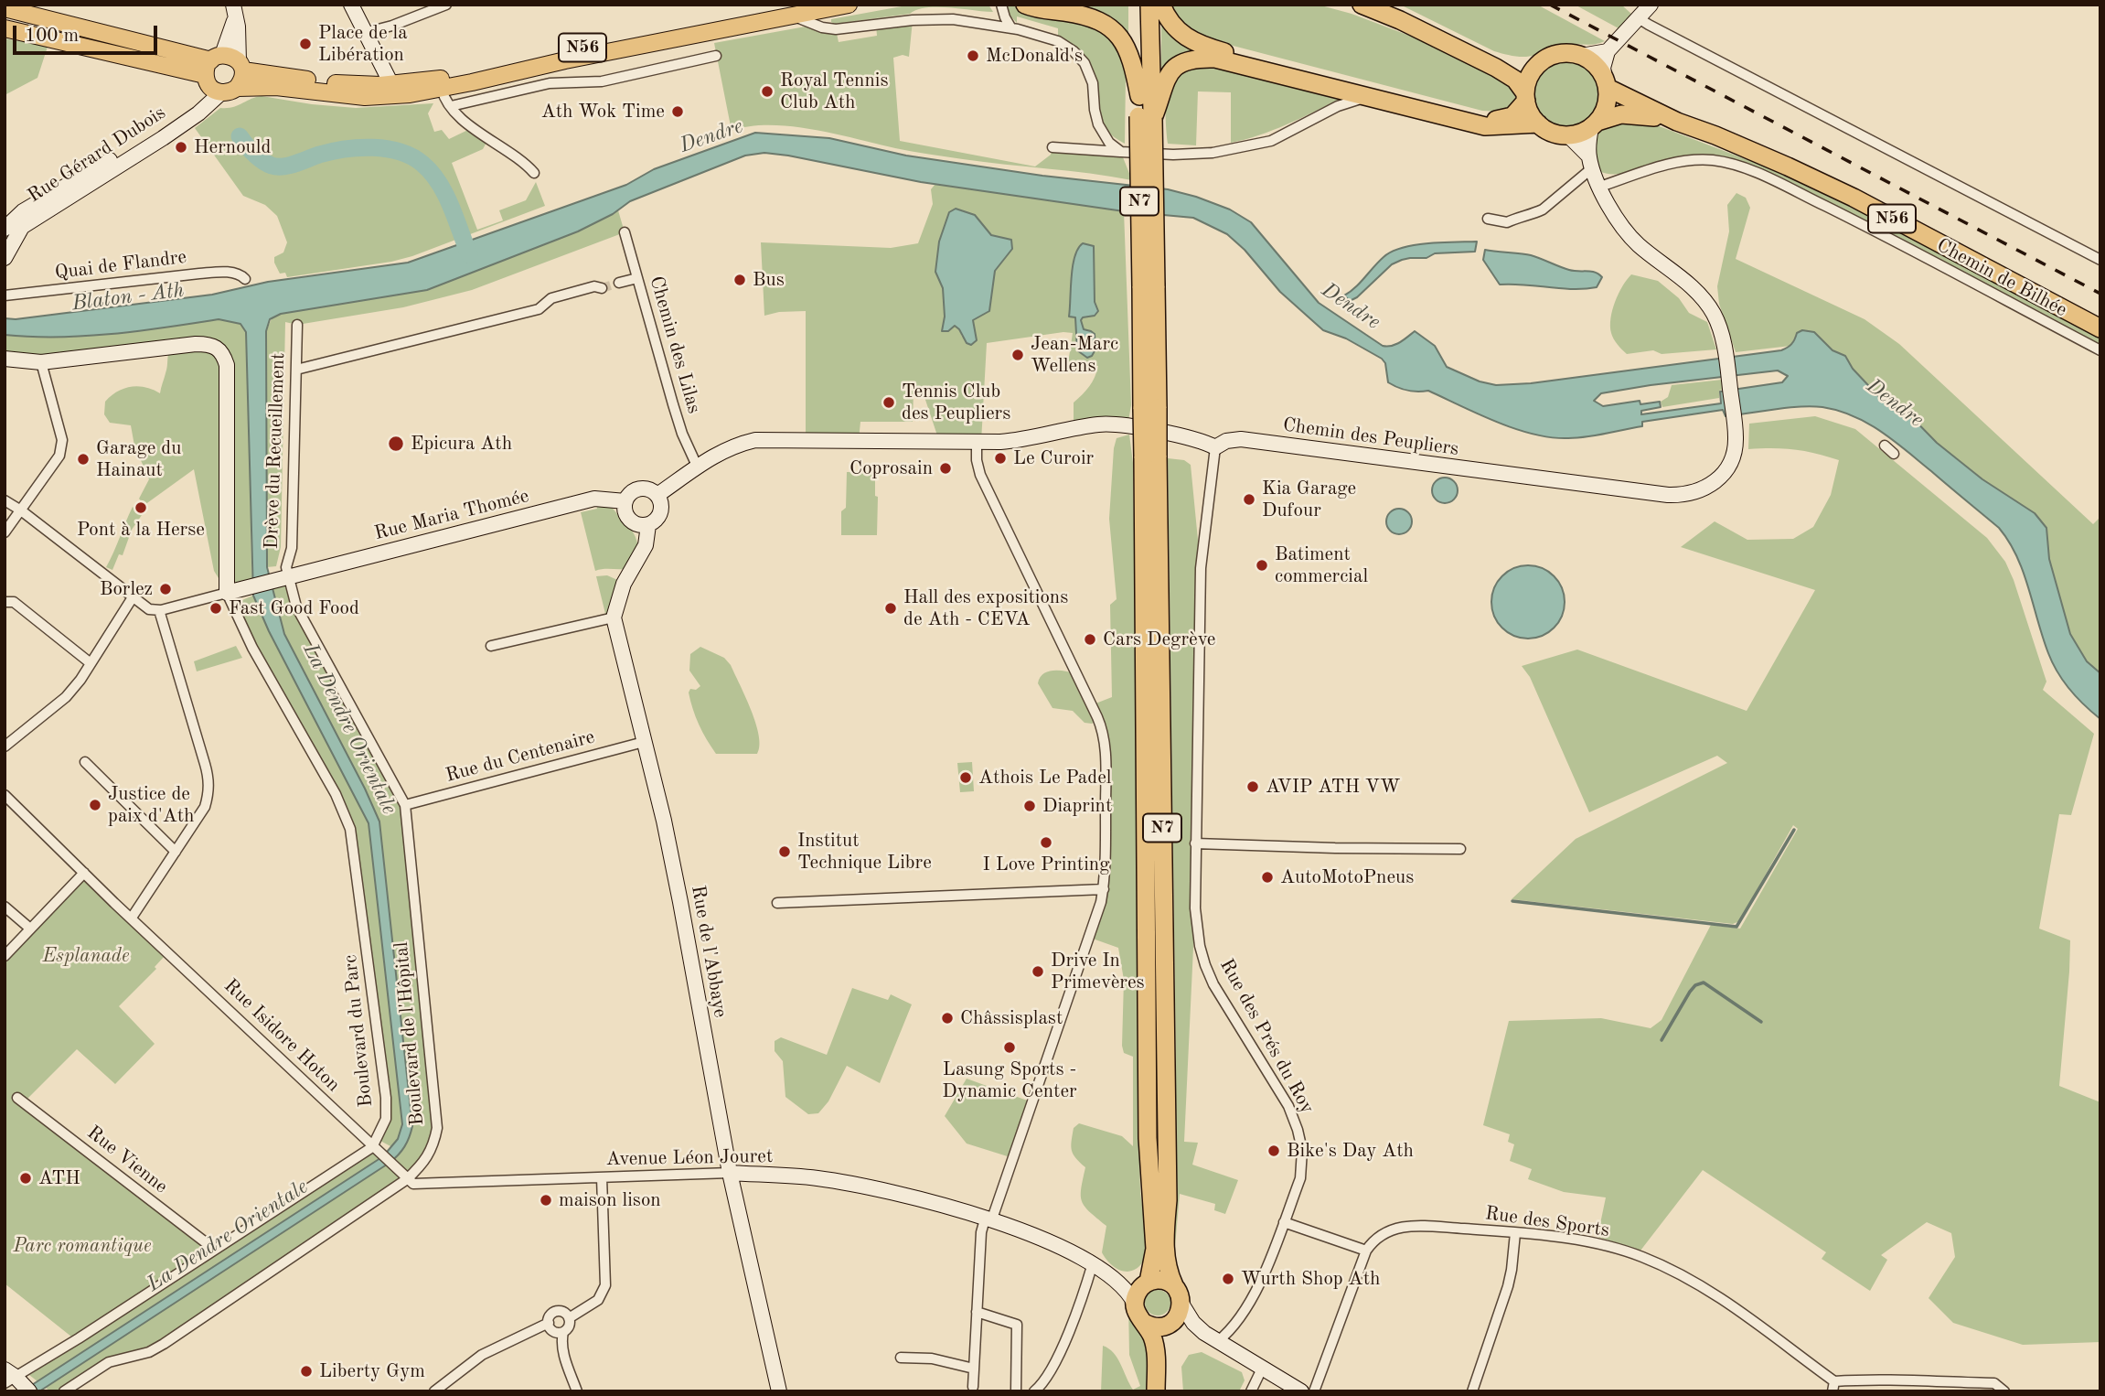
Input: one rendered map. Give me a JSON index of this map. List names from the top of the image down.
{
  "streets": {
    "highway": ["N56", "N7"],
    "street": [
      "Rue Gérard Dubois",
      "Quai de Flandre",
      "Chemin de Bilhée",
      "Chemin des Lilas",
      "Chemin des Peupliers",
      "Drève du Recueillement",
      "Rue Maria Thomée",
      "Rue du Centenaire",
      "Rue de l'Abbaye",
      "Boulevard du Parc",
      "Boulevard de l'Hôpital",
      "Rue Isidore Hoton",
      "Rue des Prés du Roy",
      "Avenue Léon Jouret",
      "Rue Vienne",
      "Rue des Sports"
    ]
  },
  "crossings": [
    ["N56", "Chemin des Peupliers"],
    ["N7", "Avenue Léon Jouret"],
    ["Chemin de Bilhée", "Chemin des Peupliers"],
    ["Chemin des Peupliers", "Rue des Prés du Roy"],
    ["Drève du Recueillement", "Rue Maria Thomée"],
    ["Drève du Recueillement", "Boulevard de l'Hôpital"],
    ["Rue Maria Thomée", "Boulevard du Parc"],
    ["Rue Maria Thomée", "Boulevard de l'Hôpital"],
    ["Rue du Centenaire", "Rue de l'Abbaye"],
    ["Rue du Centenaire", "Boulevard de l'Hôpital"],
    ["Rue de l'Abbaye", "Avenue Léon Jouret"],
    ["Boulevard du Parc", "Rue Isidore Hoton"],
    ["Boulevard de l'Hôpital", "Rue Isidore Hoton"],
    ["Boulevard de l'Hôpital", "Avenue Léon Jouret"],
    ["Rue Isidore Hoton", "Avenue Léon Jouret"]
  ],
  "water": ["Dendre", "Blaton - Ath", "La Dendre Orientale"],
  "parks": ["Esplanade", "Parc romantique"],
  "places": [
    "Place de la Libération",
    "McDonald's",
    "Royal Tennis Club Ath",
    "Ath Wok Time",
    "Hernould",
    "Bus",
    "Jean-Marc Wellens",
    "Tennis Club des Peupliers",
    "Epicura Ath",
    "Le Curoir",
    "Garage du Hainaut",
    "Coprosain",
    "Kia Garage Dufour",
    "Pont à la Herse",
    "Batiment commercial",
    "Borlez",
    "Fast Good Food",
    "Hall des expositions de Ath - CEVA",
    "Cars Degrève",
    "Athois Le Padel",
    "AVIP ATH VW",
    "Justice de paix d'Ath",
    "Diaprint",
    "I Love Printing",
    "Institut Technique Libre",
    "AutoMotoPneus",
    "Drive In Primevères",
    "Châssisplast",
    "Lasung Sports - Dynamic Center",
    "Bike's Day Ath",
    "ATH",
    "maison lison",
    "Wurth Shop Ath",
    "Liberty Gym"
  ],
  "scale_bar": "100 m"
}
